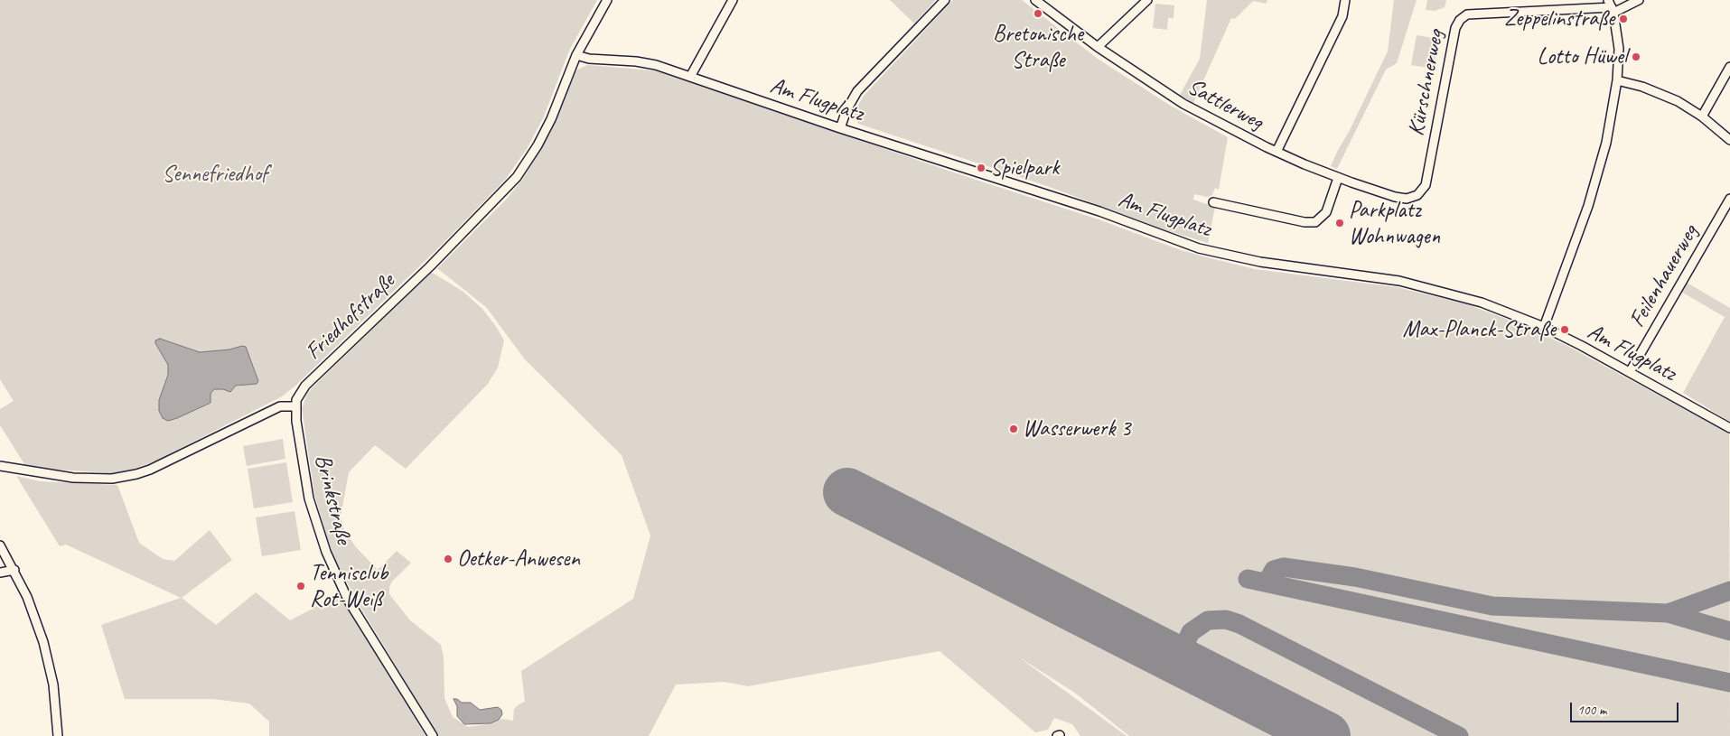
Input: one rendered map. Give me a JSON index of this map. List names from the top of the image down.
{
  "streets": {
    "street": [
      "Kürschnerweg",
      "Am Flugplatz",
      "Sattlerweg",
      "Feilenhauerweg",
      "Friedhofstraße",
      "Brinkstraße"
    ]
  },
  "crossings": [
    ["Kürschnerweg", "Sattlerweg"],
    ["Am Flugplatz", "Feilenhauerweg"],
    ["Am Flugplatz", "Friedhofstraße"],
    ["Friedhofstraße", "Brinkstraße"]
  ],
  "parks": ["Sennefriedhof"],
  "places": [
    "Bretonische Straße",
    "Zeppelinstraße",
    "Lotto Hüwel",
    "Spielpark",
    "Parkplatz Wohnwagen",
    "Max-Planck-Straße",
    "Wasserwerk 3",
    "Oetker-Anwesen",
    "Tennisclub Rot-Weiß"
  ],
  "scale_bar": "100 m"
}
